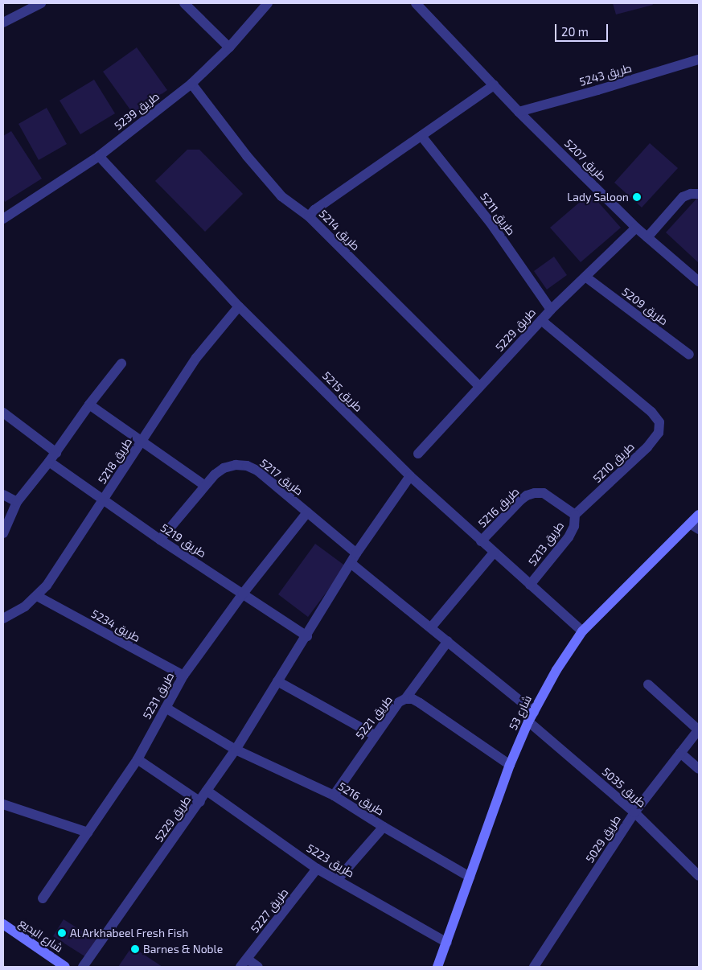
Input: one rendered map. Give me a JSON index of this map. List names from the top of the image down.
{
  "streets": {
    "street": [
      "طريق 5243",
      "طريق 5239",
      "طريق 5207",
      "طريق 5211",
      "طريق 5214",
      "طريق 5209",
      "طريق 5229",
      "طريق 5215",
      "طريق 5218",
      "طريق 5210",
      "طريق 5217",
      "طريق 5216",
      "طريق 5219",
      "طريق 5213",
      "طريق 5234",
      "طريق 5231",
      "شارع 53",
      "طريق 5221",
      "طريق 5035",
      "طريق 5029",
      "طريق 5223",
      "طريق 5227",
      "شارع البديع"
    ]
  },
  "crossings": [
    ["طريق 5243", "طريق 5207"],
    ["طريق 5239", "طريق 5214"],
    ["طريق 5239", "طريق 5215"],
    ["طريق 5207", "طريق 5229"],
    ["طريق 5211", "طريق 5229"],
    ["طريق 5214", "طريق 5229"],
    ["طريق 5209", "طريق 5229"],
    ["طريق 5229", "طريق 5215"],
    ["طريق 5229", "طريق 5210"],
    ["طريق 5229", "طريق 5217"],
    ["طريق 5229", "طريق 5216"],
    ["طريق 5229", "طريق 5219"],
    ["طريق 5229", "طريق 5223"],
    ["طريق 5215", "طريق 5218"],
    ["طريق 5215", "طريق 5216"],
    ["طريق 5215", "طريق 5213"],
    ["طريق 5215", "شارع 53"],
    ["طريق 5218", "طريق 5219"],
    ["طريق 5218", "طريق 5234"],
    ["طريق 5210", "طريق 5216"],
    ["طريق 5210", "طريق 5213"],
    ["طريق 5217", "طريق 5219"],
    ["طريق 5217", "طريق 5231"],
    ["طريق 5216", "طريق 5213"],
    ["طريق 5216", "طريق 5231"],
    ["طريق 5216", "شارع 53"],
    ["طريق 5216", "طريق 5221"],
    ["طريق 5219", "طريق 5231"],
    ["طريق 5234", "طريق 5231"],
    ["شارع 53", "طريق 5221"],
    ["شارع 53", "طريق 5035"],
    ["شارع 53", "طريق 5223"],
    ["طريق 5035", "طريق 5029"],
    ["طريق 5223", "طريق 5227"]
  ],
  "places": ["Lady Saloon", "Al Arkhabeel Fresh Fish", "Barnes & Noble"],
  "scale_bar": "20 m"
}
